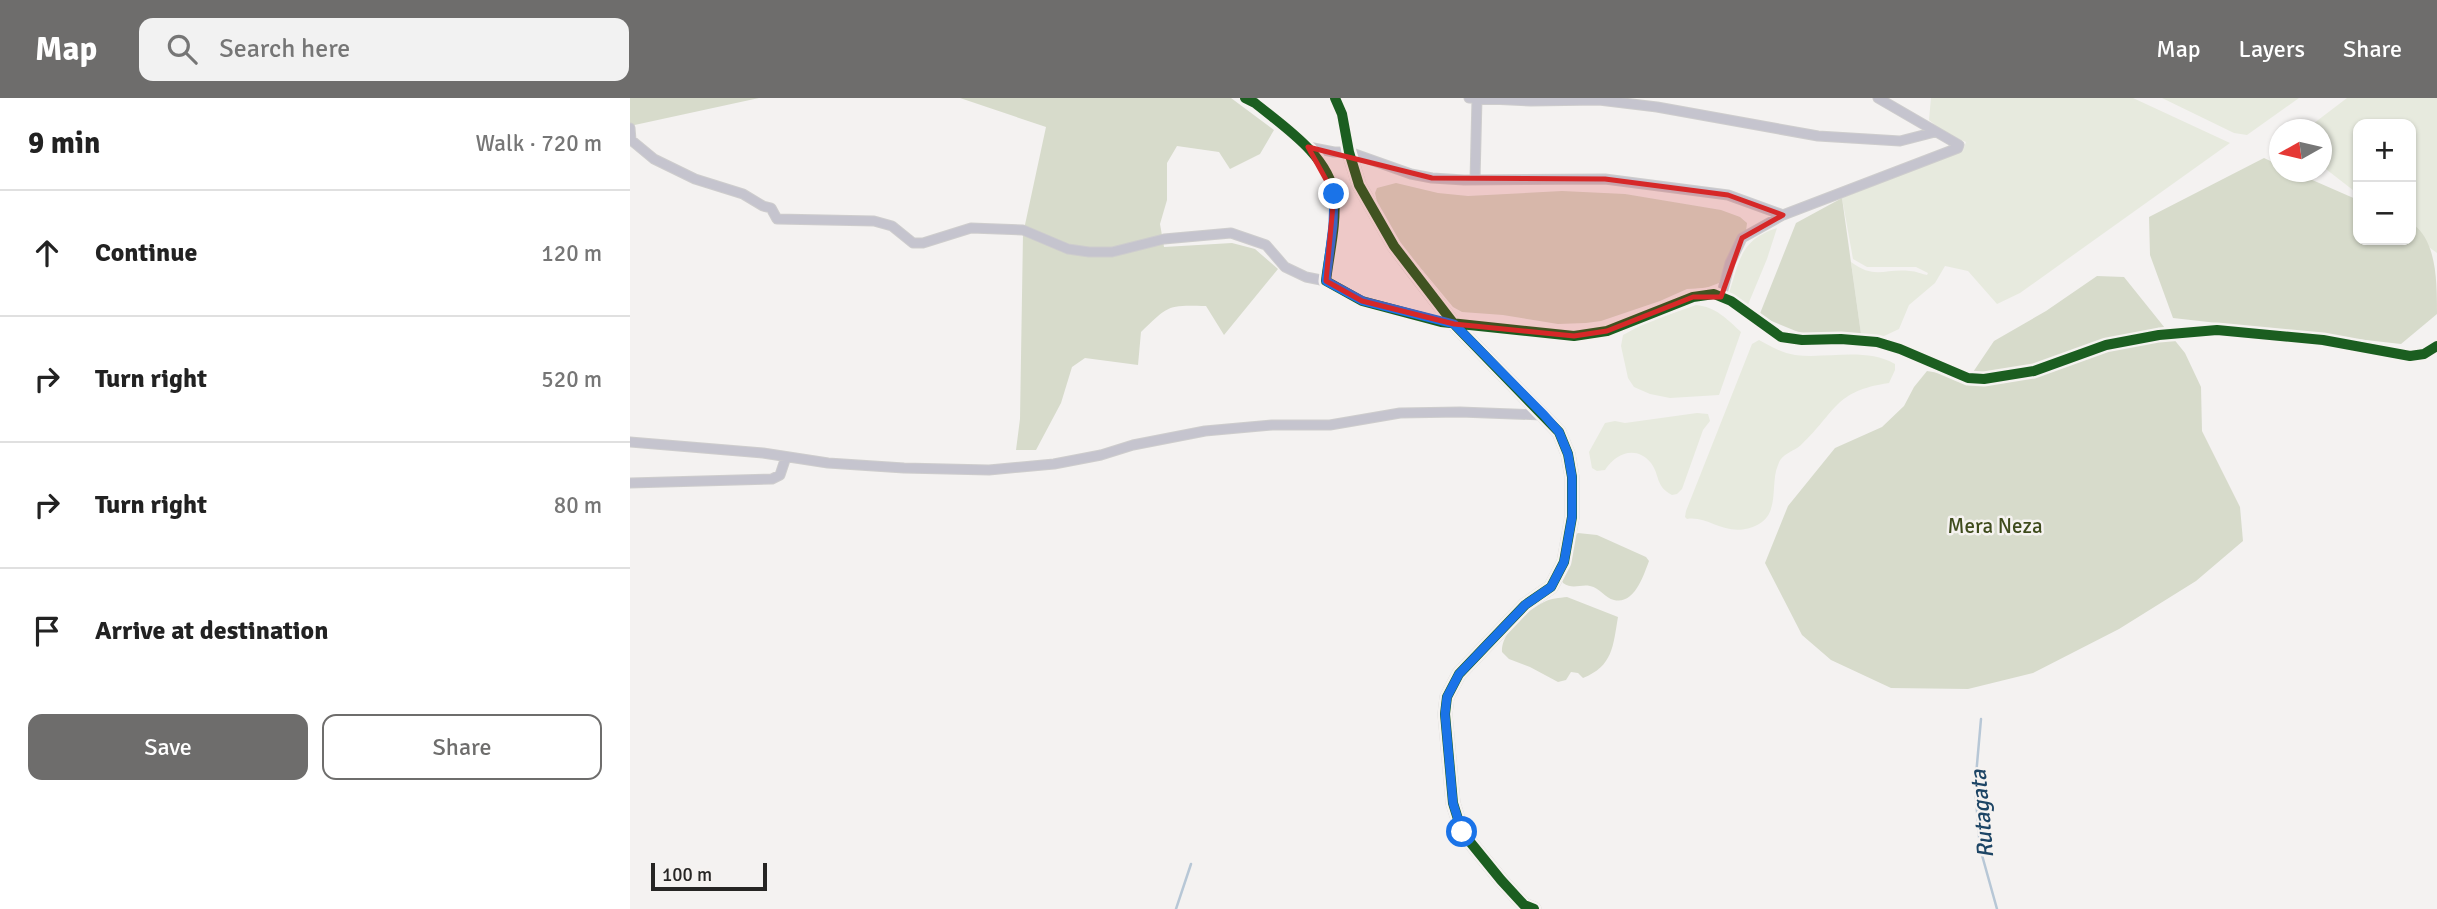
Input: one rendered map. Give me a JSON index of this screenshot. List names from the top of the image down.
{
  "water": ["Rutagata"],
  "parks": ["Mera Neza"],
  "scale_bar": "100 m",
  "north": "left",
  "page": {
    "header": "Map",
    "search": "Search here",
    "nav": ["Map", "Layers", "Share"],
    "heading": ["9 min", "Walk · 720 m"],
    "map_buttons": ["+", "−"],
    "list": [
      ["Continue", "120 m"],
      ["Turn right", "520 m"],
      ["Turn right", "80 m"],
      "Arrive at destination"
    ],
    "buttons": ["Save", "Share"],
    "scale": "100 m"
  }
}
